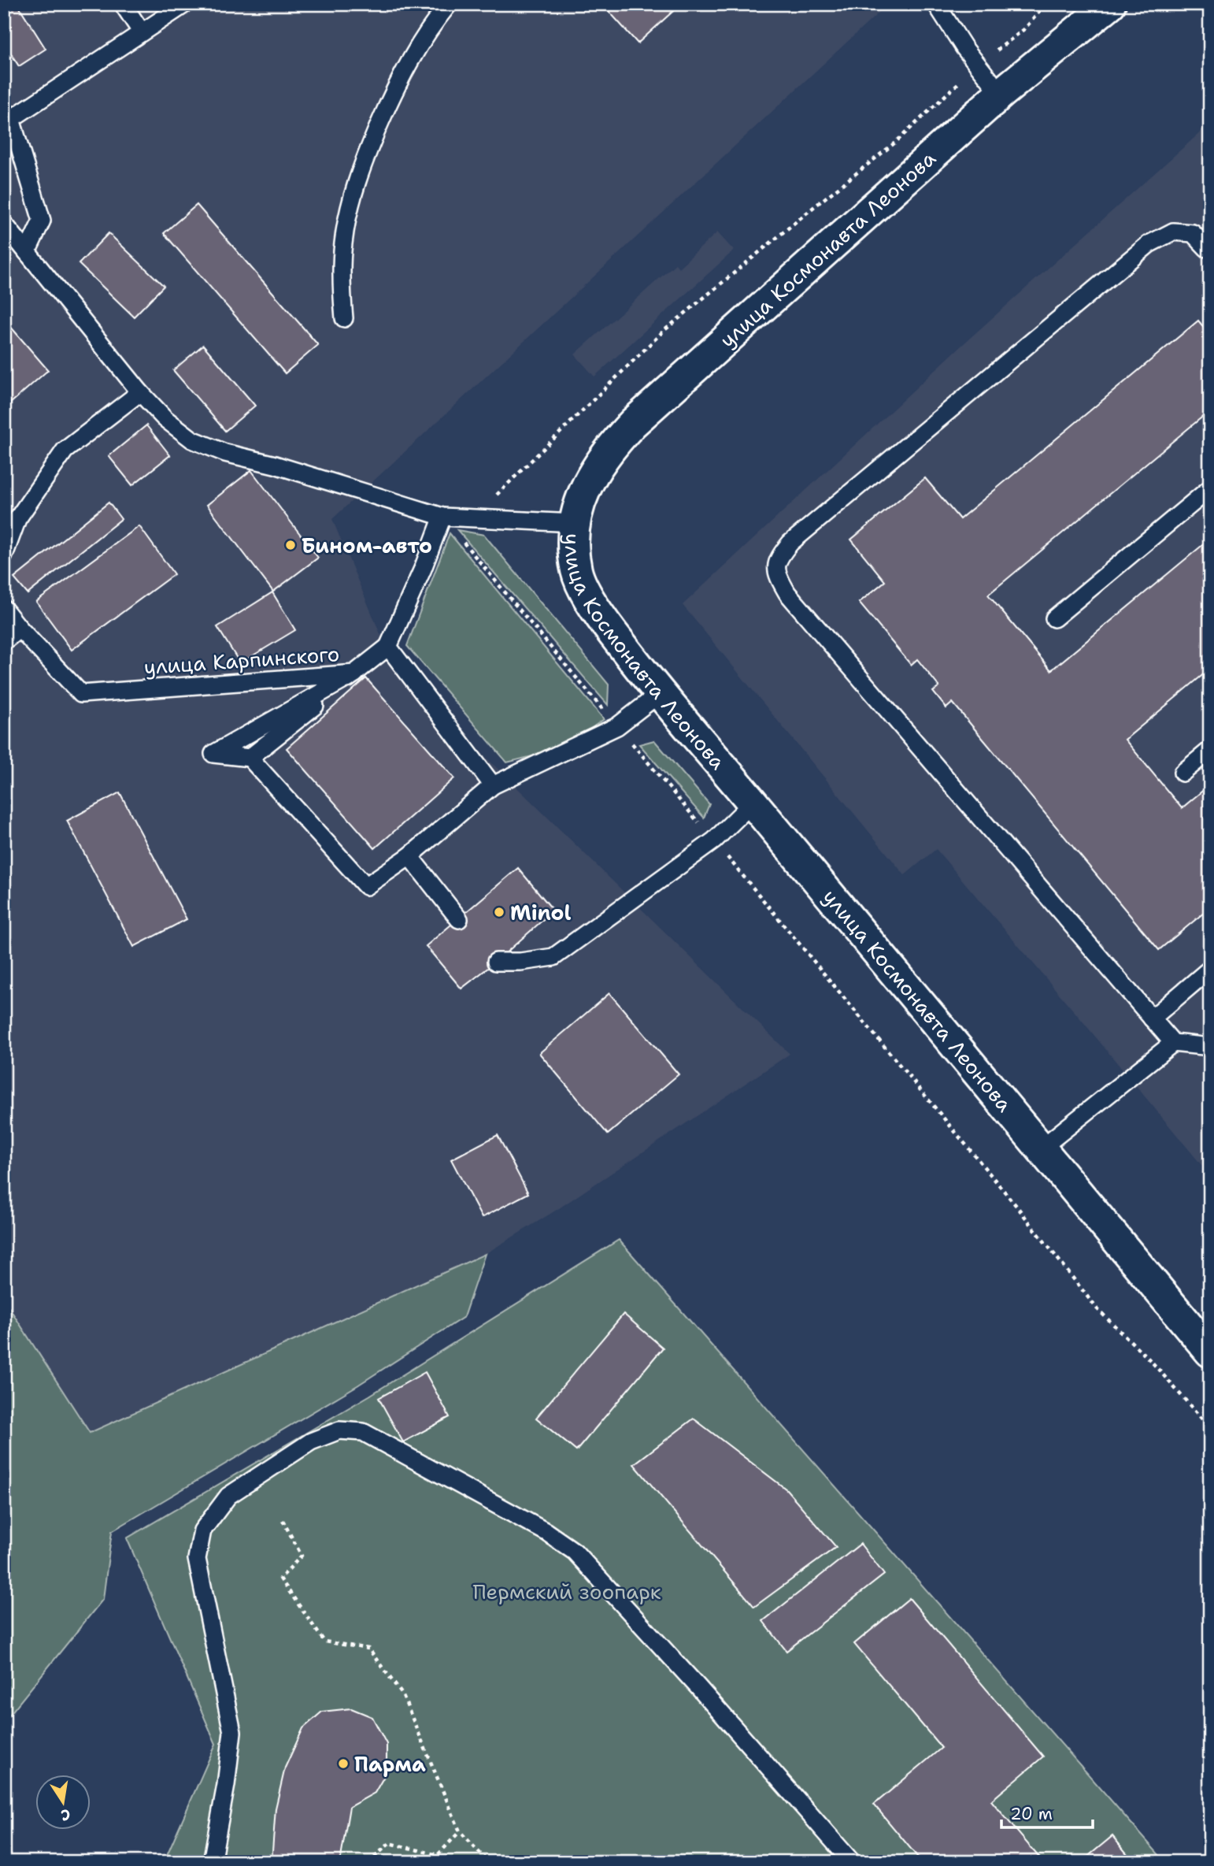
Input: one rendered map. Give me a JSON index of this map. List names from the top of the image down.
{
  "streets": {
    "main road": ["улица Космонавта Леонова"],
    "lane": ["улица Карпинского"]
  },
  "parks": ["Пермский зоопарк"],
  "places": ["Бином-авто", "Minol", "Парма"],
  "scale_bar": "20 m",
  "north": "bottom"
}
